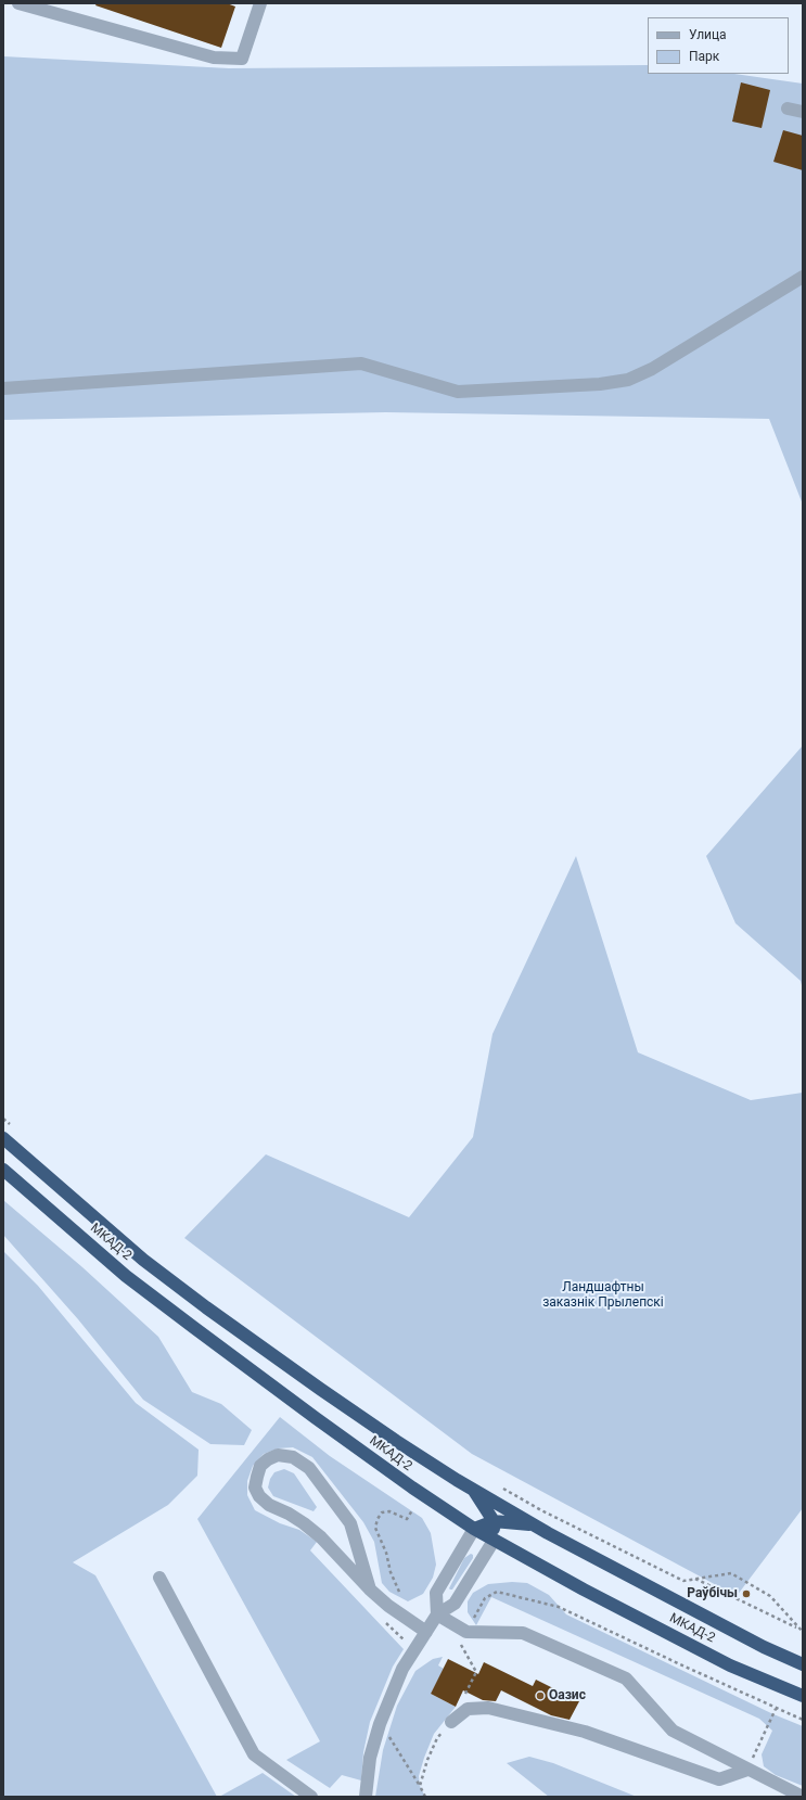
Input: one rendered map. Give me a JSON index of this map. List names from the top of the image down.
{
  "streets": {
    "highway": ["МКАД-2"]
  },
  "parks": ["Ландшафтны заказнік Прылепскі"],
  "places": ["Раўбічы", "Оазис"],
  "legend": ["Улица", "Парк"]
}
